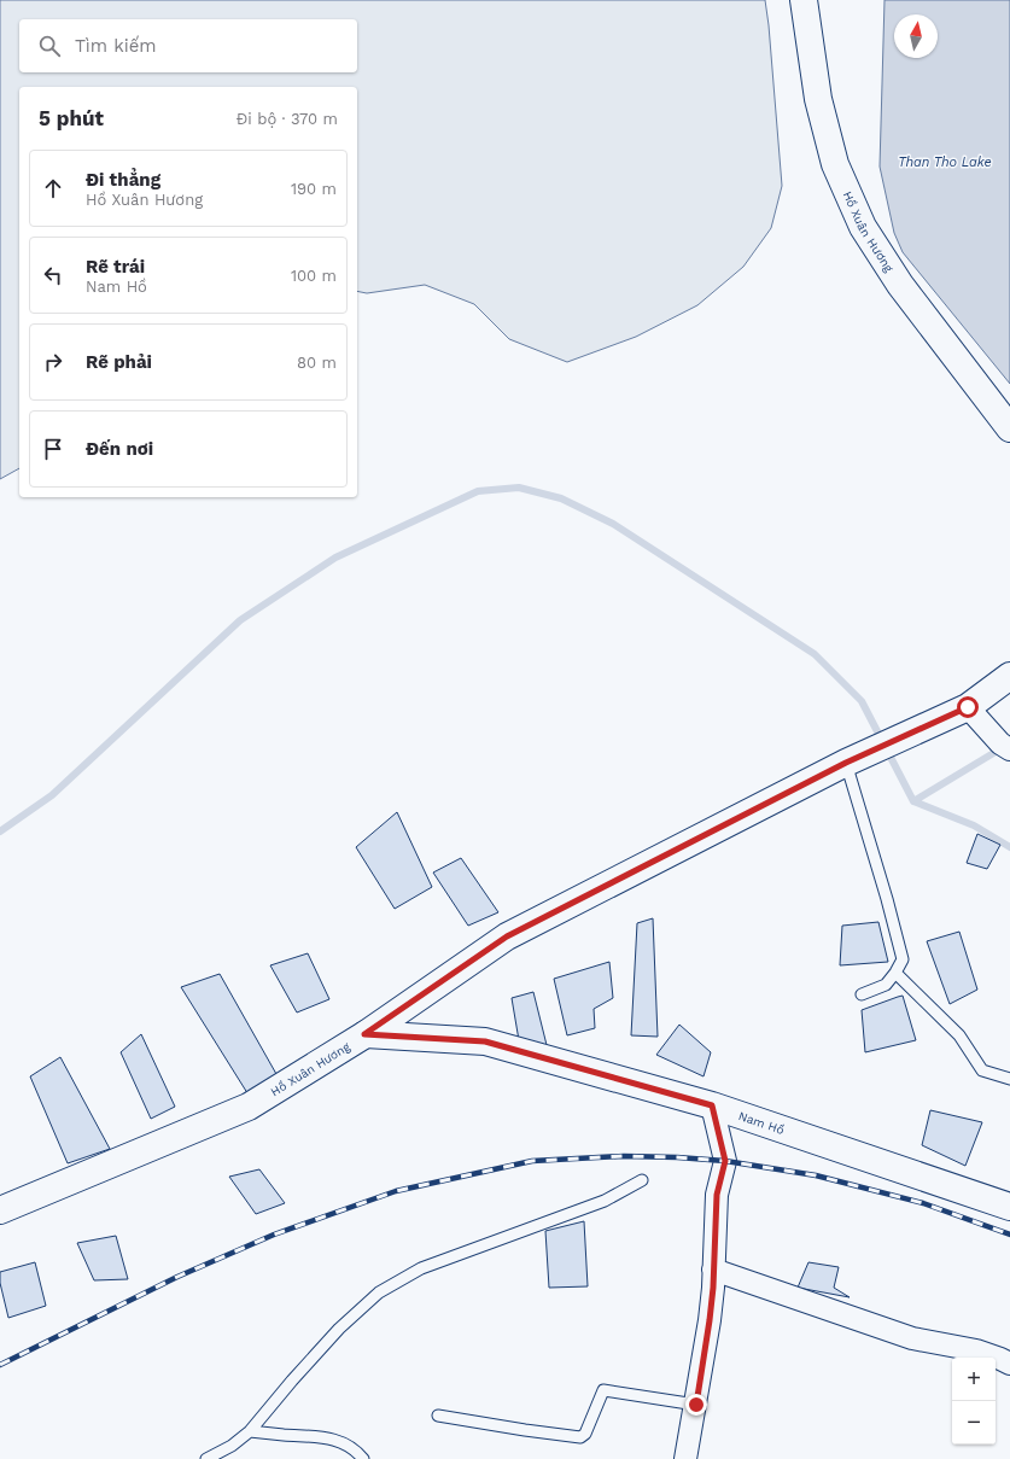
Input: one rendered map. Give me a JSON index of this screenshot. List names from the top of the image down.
{
  "streets": {
    "main road": ["Hồ Xuân Hương", "Nam Hồ"]
  },
  "crossings": [
    ["Hồ Xuân Hương", "Nam Hồ"]
  ],
  "water": ["Than Tho Lake"],
  "north": "top",
  "page": {
    "search": "Tìm kiếm",
    "heading": ["5 phút", "Đi bộ · 370 m"],
    "list": [
      ["Đi thẳng", "Hồ Xuân Hương", "190 m"],
      ["Rẽ trái", "Nam Hồ", "100 m"],
      ["Rẽ phải", "80 m"],
      "Đến nơi"
    ],
    "map_buttons": ["+", "−"]
  }
}
